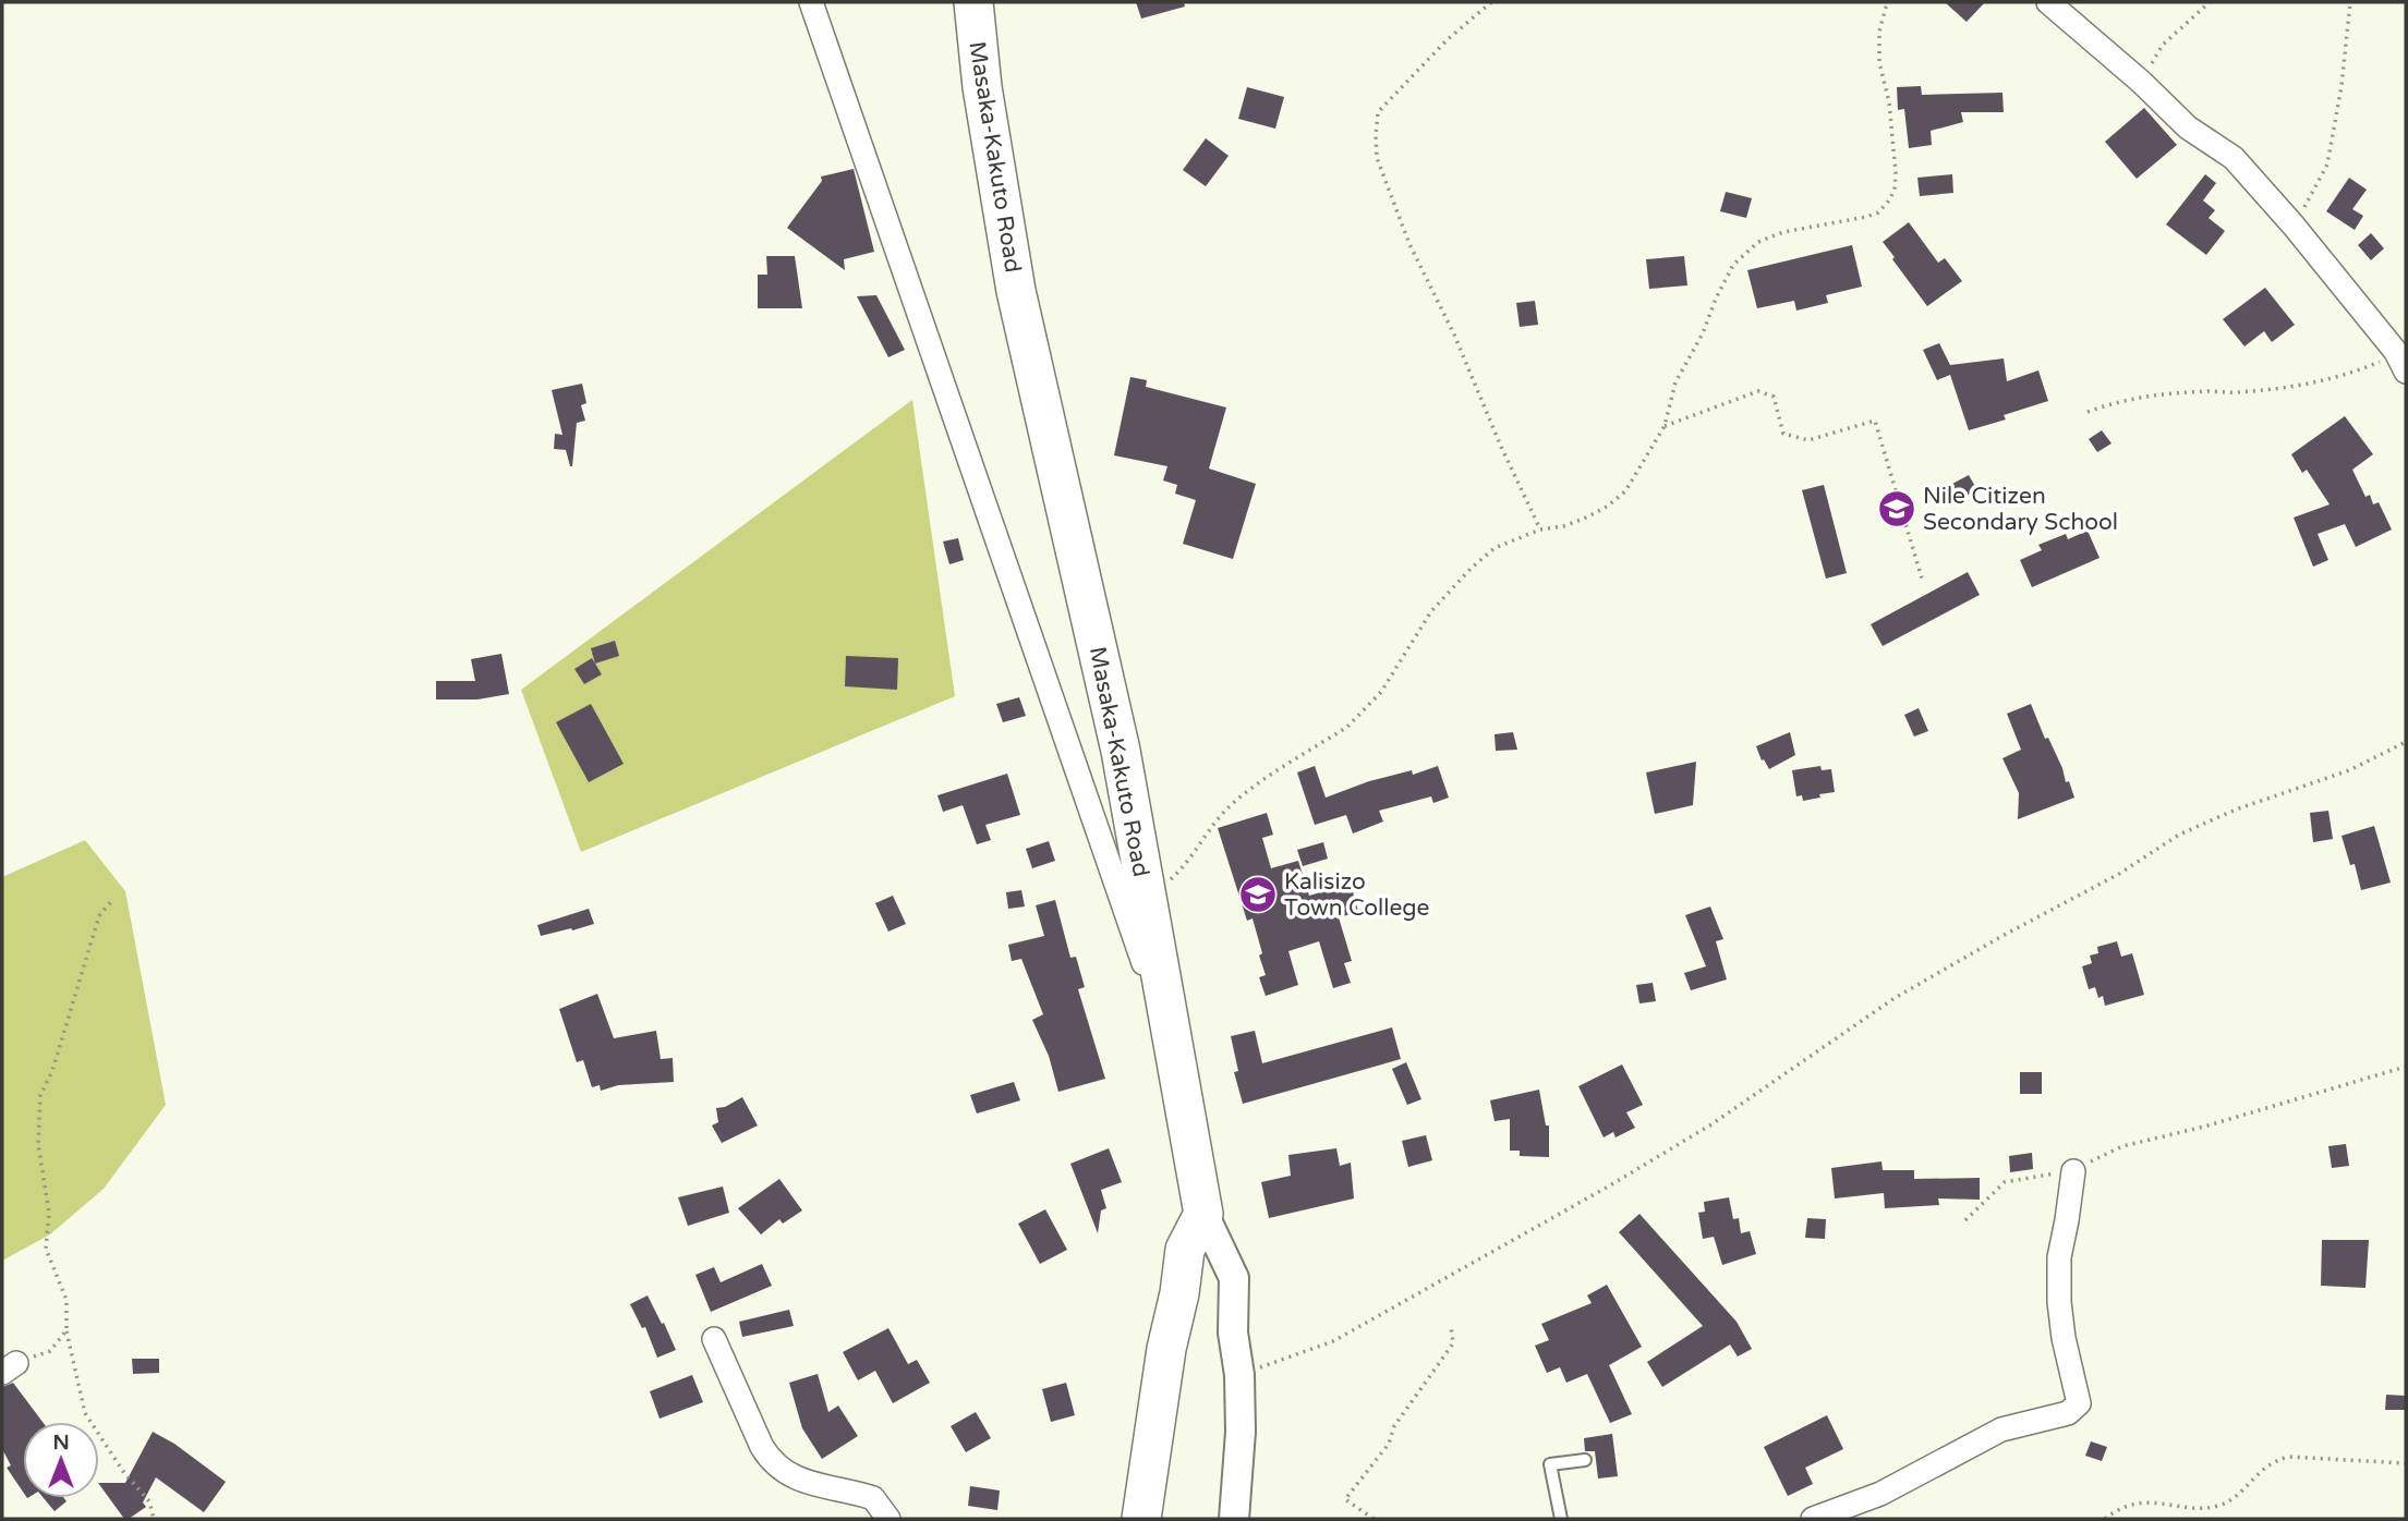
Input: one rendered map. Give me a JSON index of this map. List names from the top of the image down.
{
  "streets": {
    "highway": ["Masaka-Kakuto Road"]
  },
  "places": {
    "school or university": ["Nile Citizen Secondary School", "Kalisizo Town College"]
  },
  "north": "top"
}
